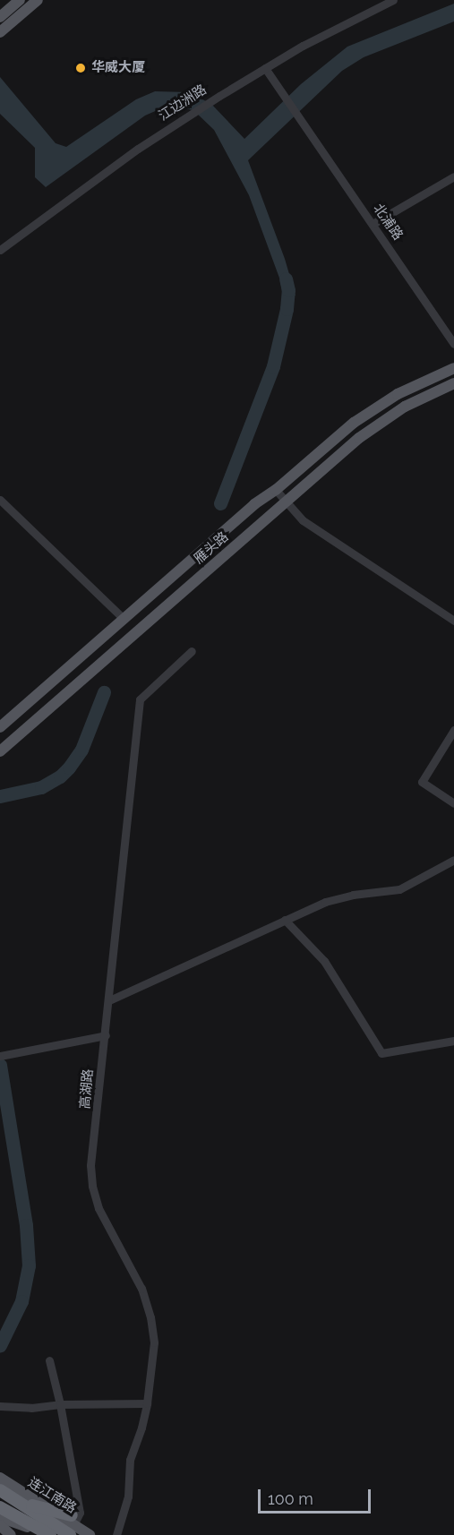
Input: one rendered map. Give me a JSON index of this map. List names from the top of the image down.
{
  "streets": {
    "main road": ["雁头路", "连江南路"],
    "street": ["江边洲路", "北浦路", "高湖路"]
  },
  "crossings": [
    ["江边洲路", "北浦路"]
  ],
  "places": ["华威大厦"],
  "scale_bar": "100 m"
}
